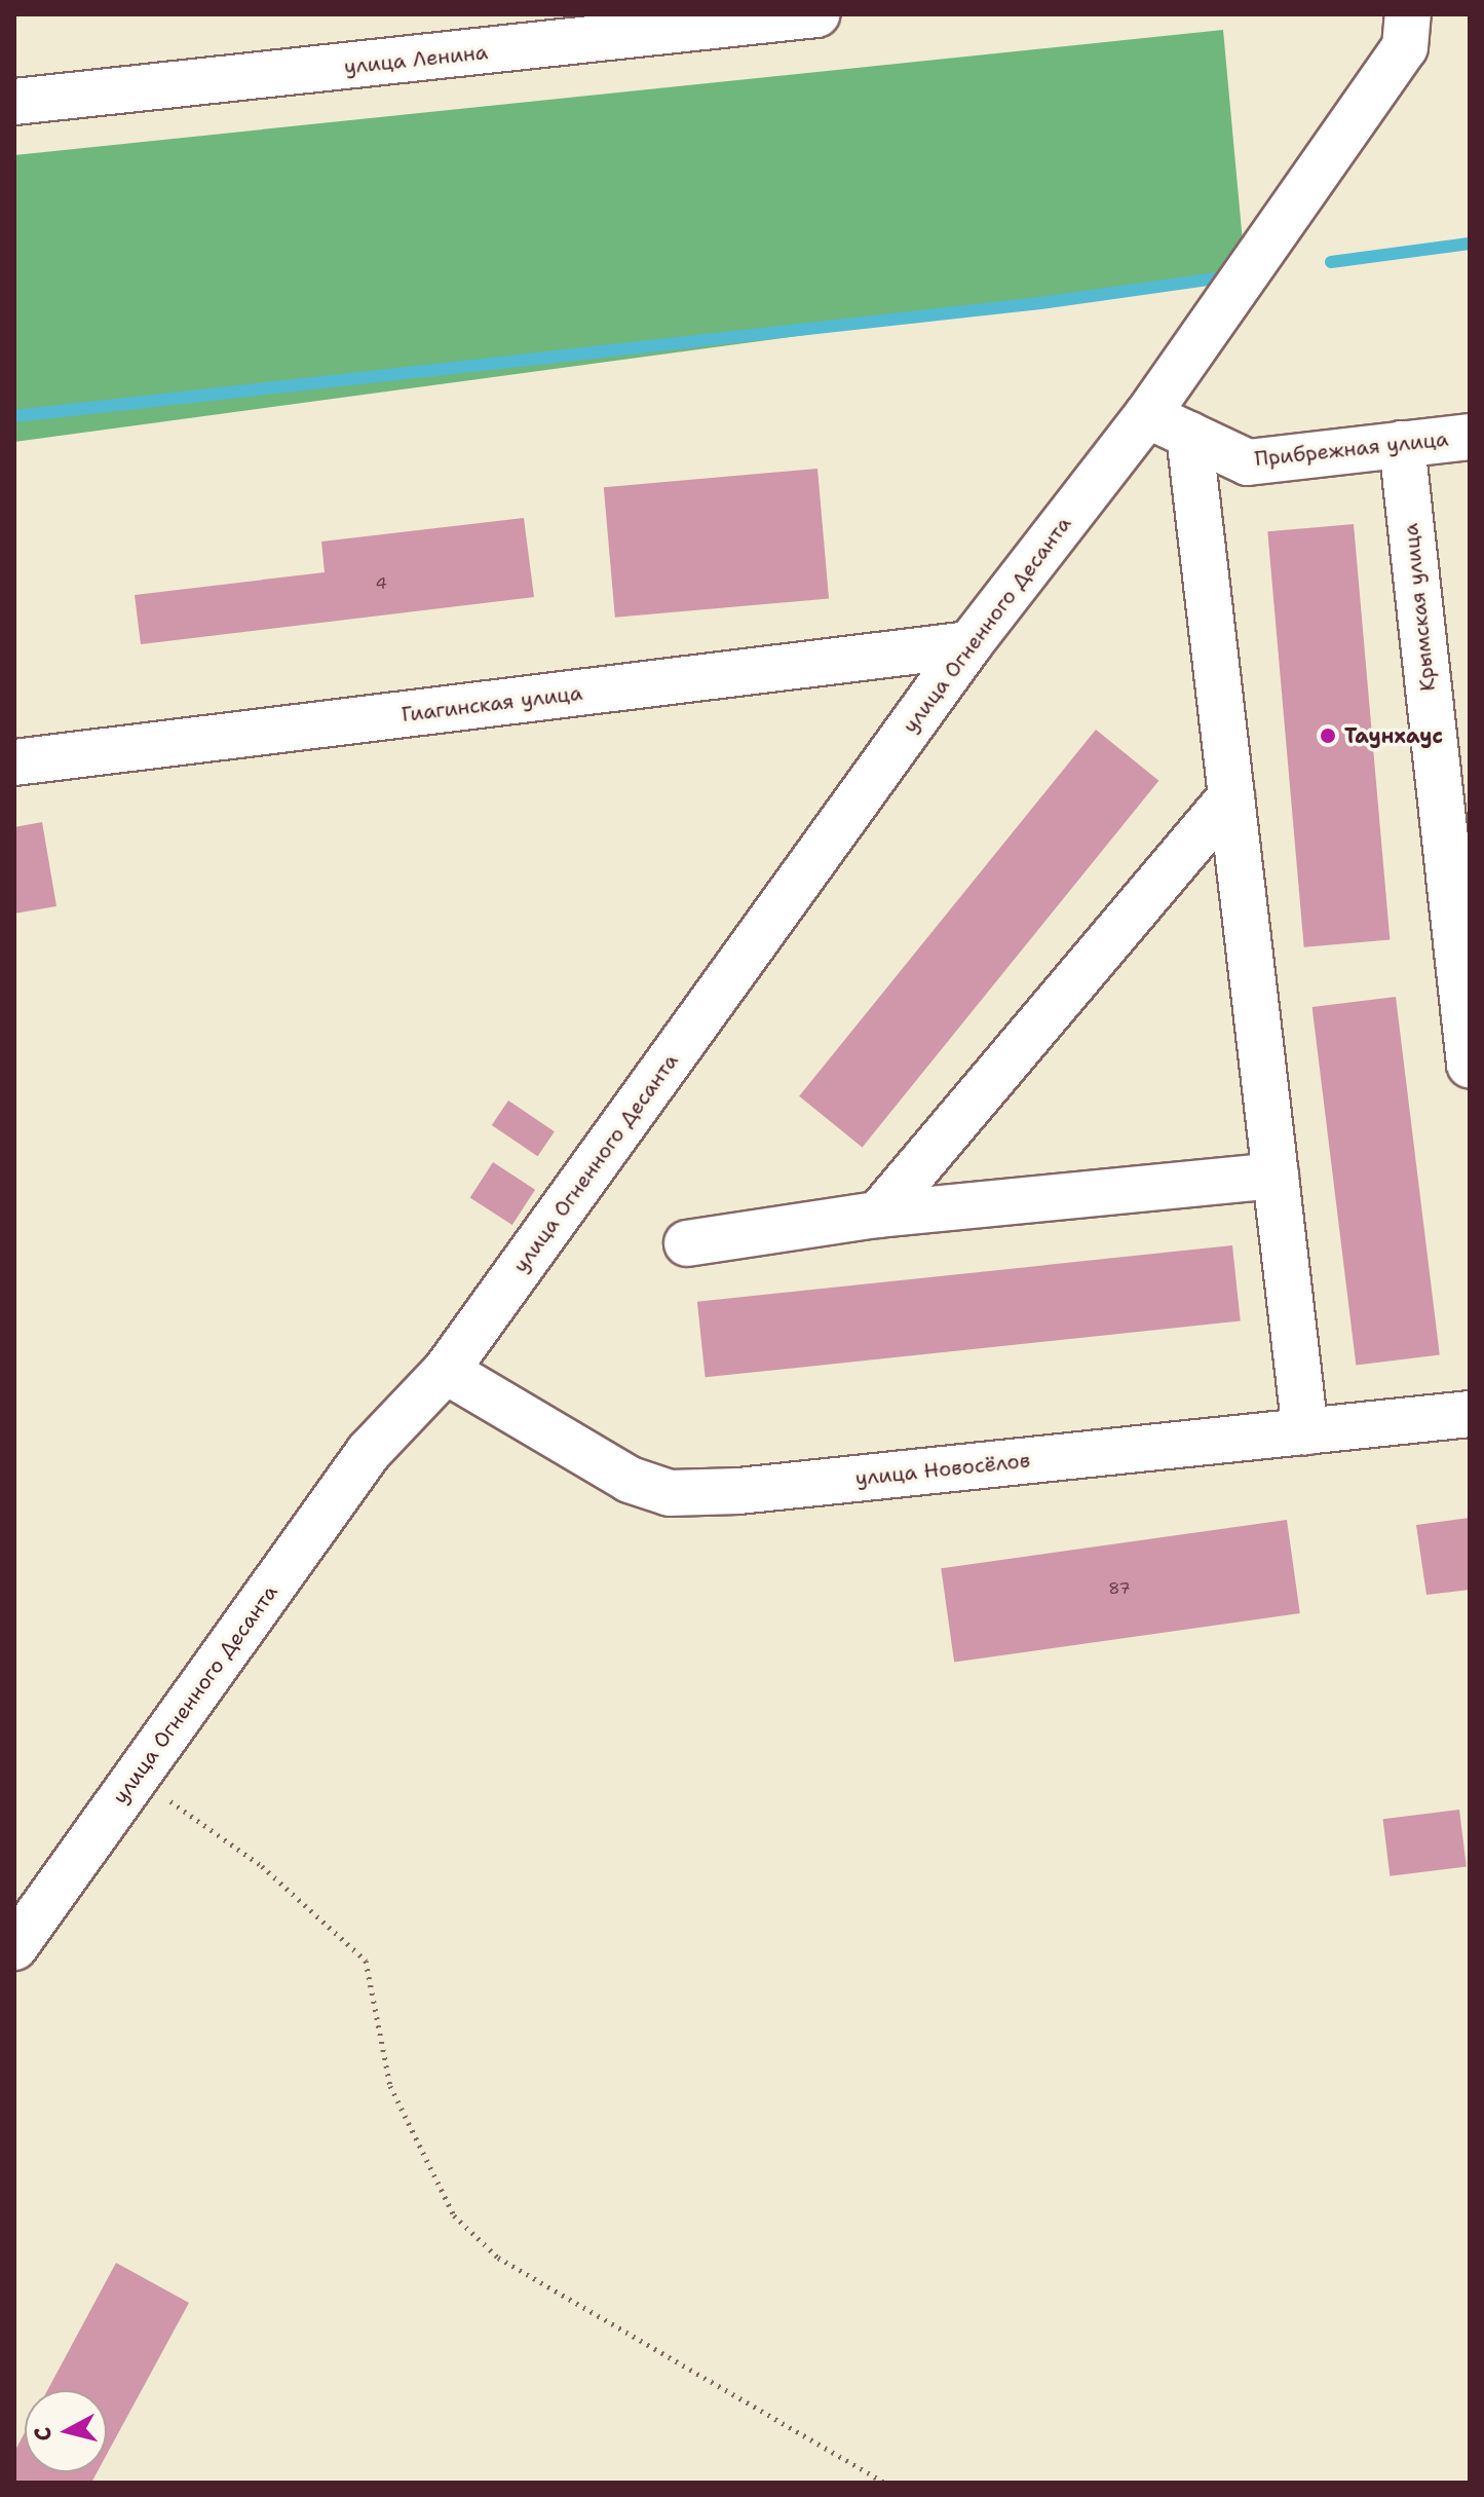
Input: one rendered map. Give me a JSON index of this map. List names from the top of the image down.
{
  "streets": {
    "street": [
      "улица Ленина",
      "Прибрежная улица",
      "Крымская улица",
      "улица Огненного Десанта",
      "Гиагинская улица",
      "улица Новосёлов"
    ]
  },
  "crossings": [
    ["Прибрежная улица", "Крымская улица"],
    ["улица Огненного Десанта", "Гиагинская улица"],
    ["улица Огненного Десанта", "улица Новосёлов"]
  ],
  "places": ["Таунхаус"],
  "house_numbers": ["4", "87"],
  "north": "left"
}
